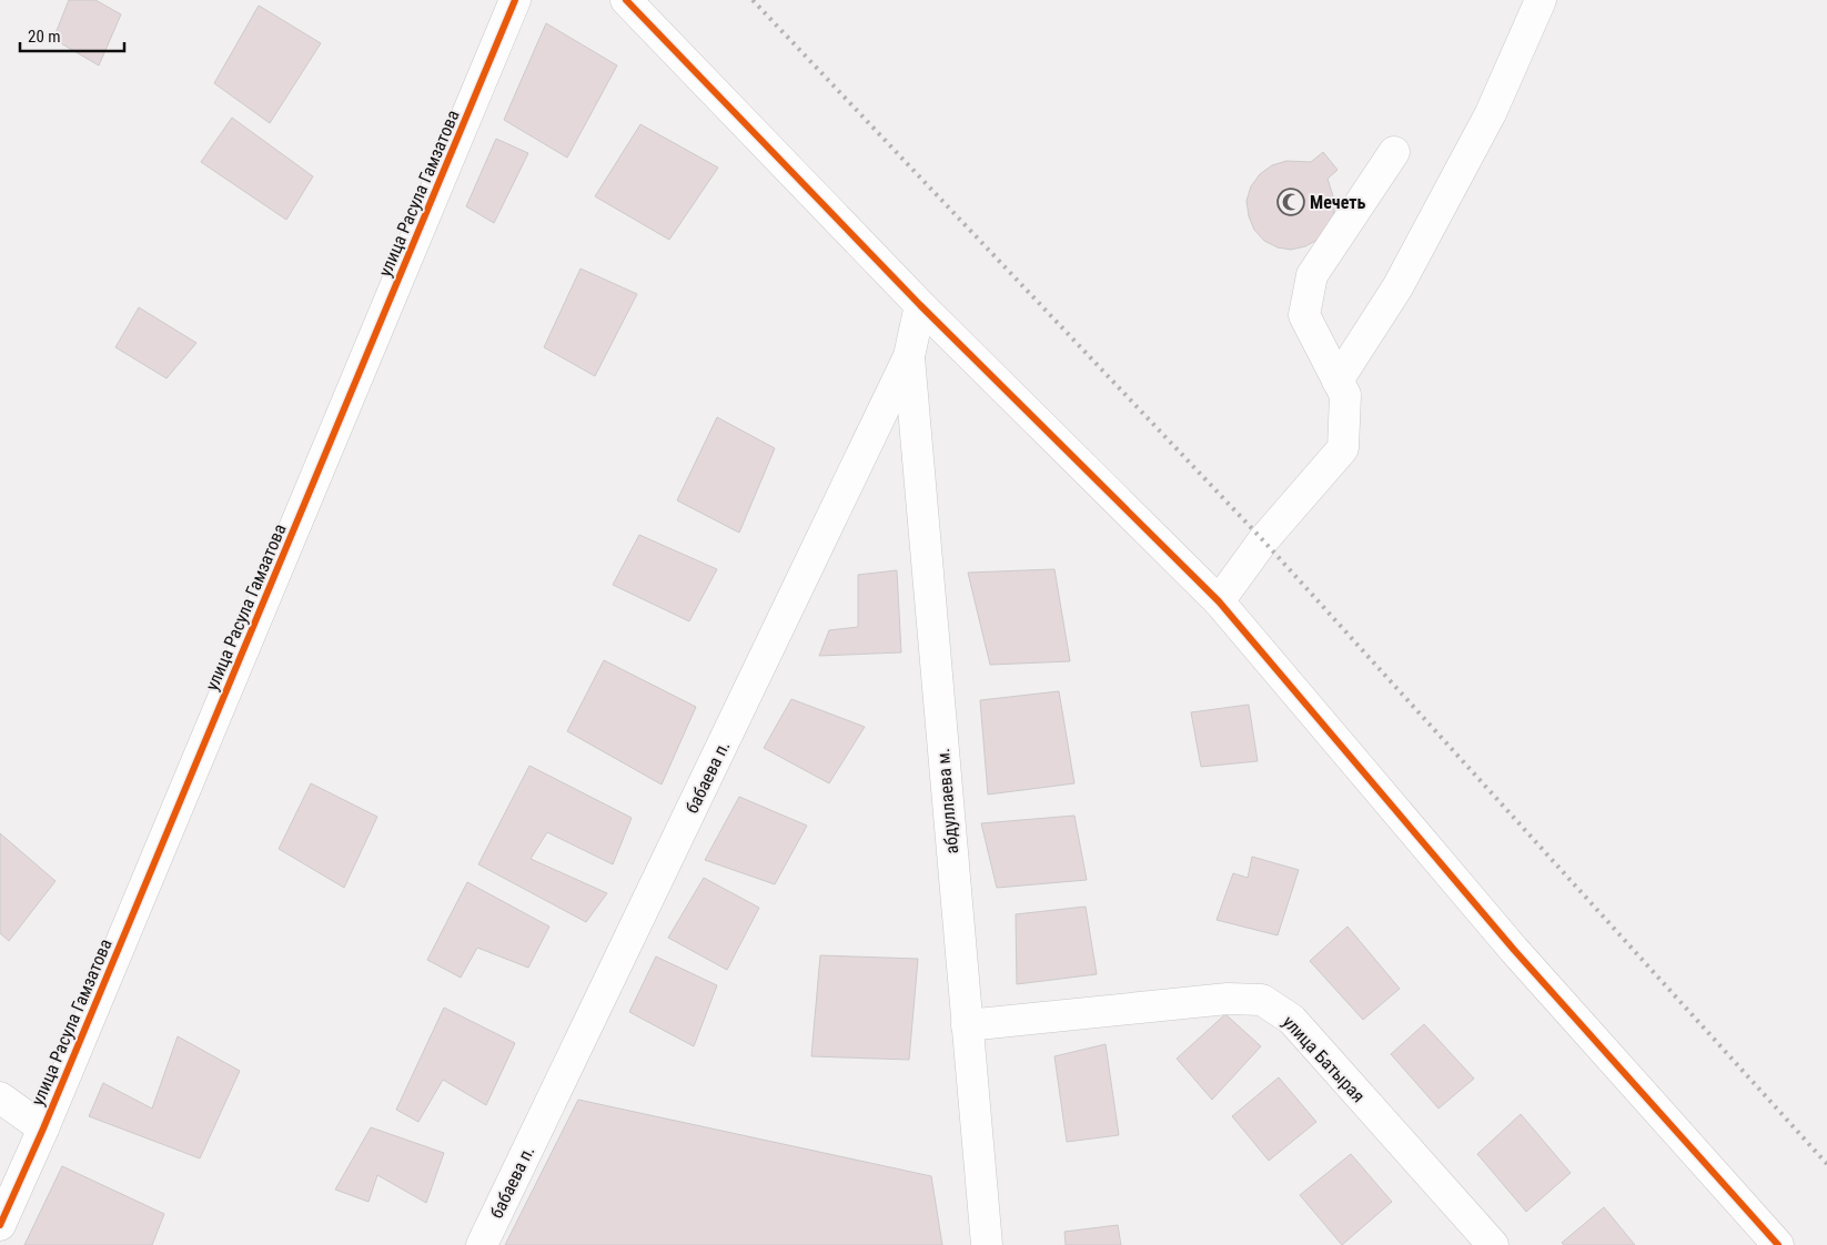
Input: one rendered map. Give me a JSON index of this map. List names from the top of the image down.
{
  "streets": {
    "street": [
      "улица Расула Гамзатова",
      "бабаева п.",
      "абдуллаева м.",
      "улица Батырая"
    ]
  },
  "crossings": [
    ["бабаева п.", "абдуллаева м."],
    ["абдуллаева м.", "улица Батырая"]
  ],
  "places": {
    "mosque": ["Мечеть"]
  },
  "scale_bar": "20 m"
}
